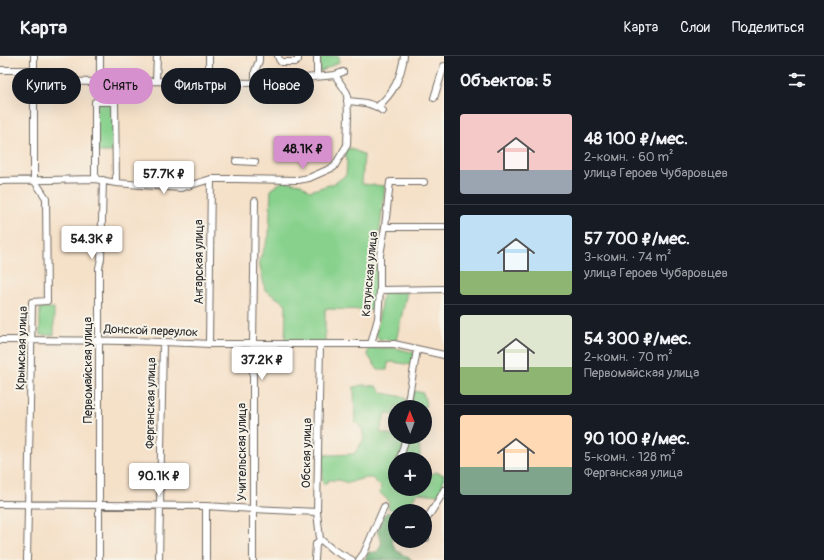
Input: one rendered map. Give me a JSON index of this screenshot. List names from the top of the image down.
{
  "streets": {
    "street": [
      "Ангарская улица",
      "Катунская улица",
      "Донской переулок",
      "Крымская улица",
      "Первомайская улица",
      "Ферганская улица",
      "Учительская улица",
      "Обская улица"
    ]
  },
  "crossings": [
    ["Ангарская улица", "Донской переулок"],
    ["Катунская улица", "Донской переулок"],
    ["Донской переулок", "Крымская улица"],
    ["Донской переулок", "Первомайская улица"],
    ["Донской переулок", "Ферганская улица"],
    ["Донской переулок", "Учительская улица"],
    ["Донской переулок", "Обская улица"]
  ],
  "north": "top",
  "page": {
    "header": "Карта",
    "nav": ["Карта", "Слои", "Поделиться"],
    "heading": "Объектов: 5",
    "chip": [
      "Купить",
      "Снять",
      "Фильтры",
      "Новое"
    ],
    "list": [
      {
        "name": "48 100 ₽/мес.",
        "note": "2-комн. · 60 m² · улица Героев Чубаровцев"
      },
      {
        "name": "57 700 ₽/мес.",
        "note": "3-комн. · 74 m² · улица Героев Чубаровцев"
      },
      {
        "name": "54 300 ₽/мес.",
        "note": "2-комн. · 70 m² · Первомайская улица"
      },
      {
        "name": "90 100 ₽/мес.",
        "note": "5-комн. · 128 m² · Ферганская улица"
      }
    ],
    "price": [
      "48.1K ₽",
      "57.7K ₽",
      "54.3K ₽",
      "37.2K ₽",
      "90.1K ₽"
    ],
    "map_buttons": ["+", "−"]
  }
}
